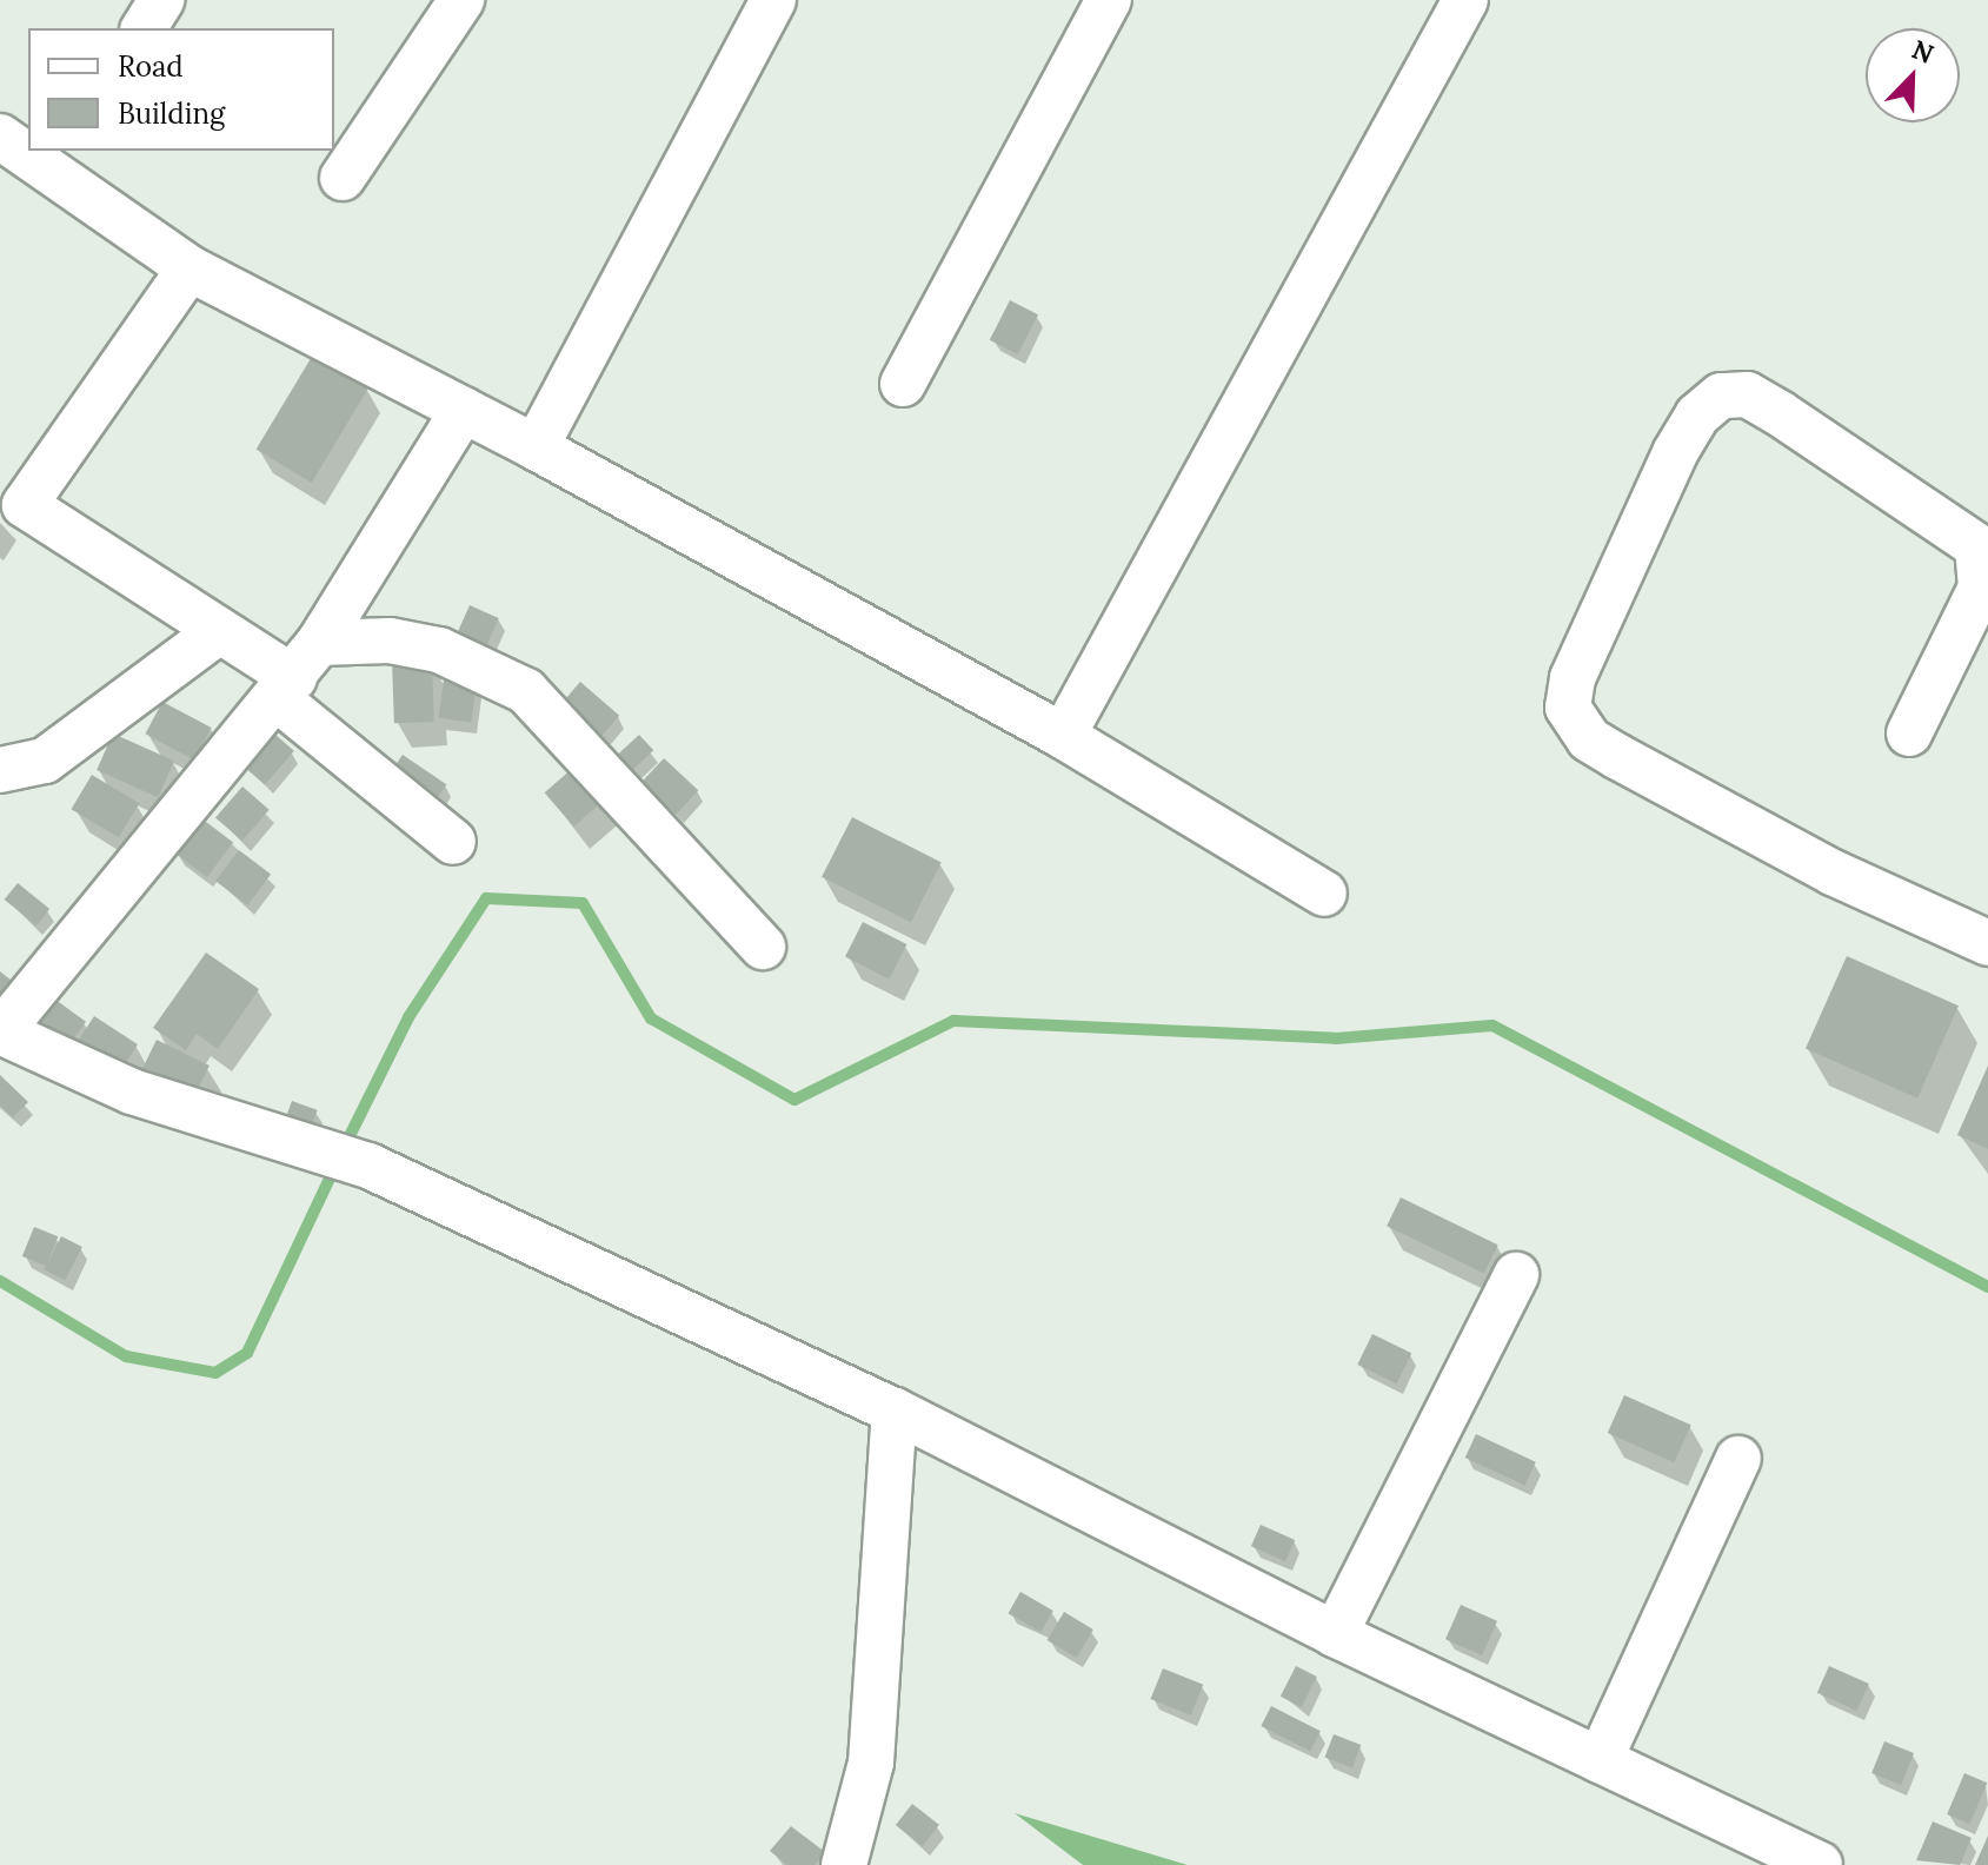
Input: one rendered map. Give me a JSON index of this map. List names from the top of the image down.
{
  "legend": ["Road", "Building"],
  "north": "top right"
}
